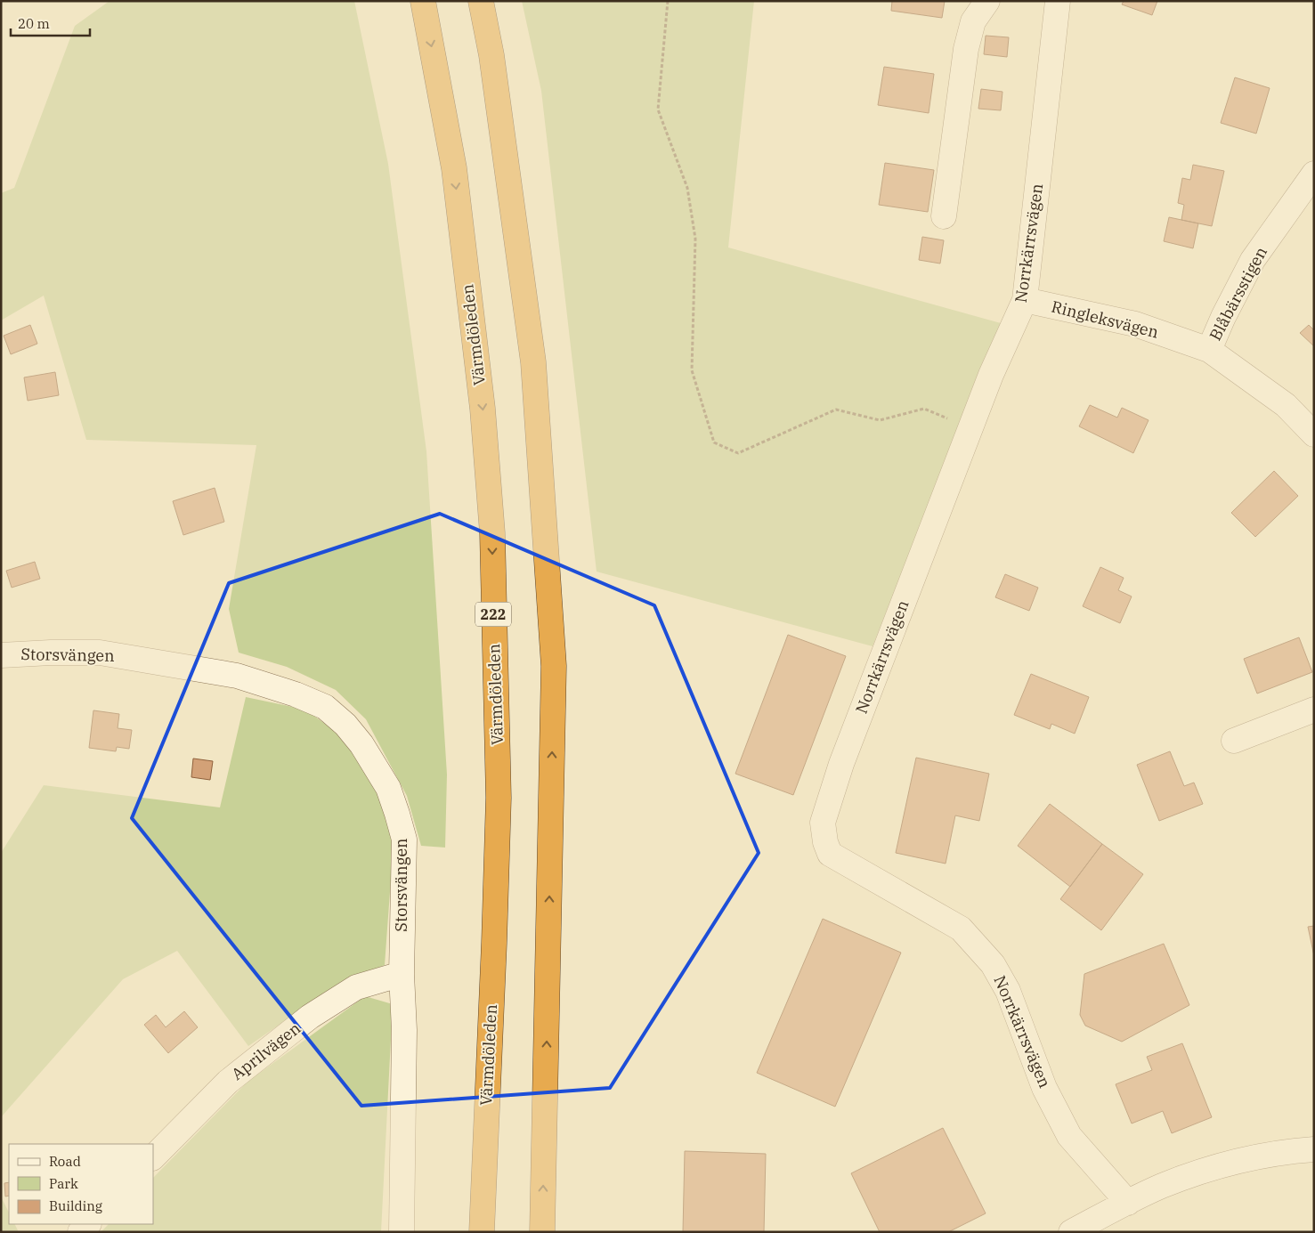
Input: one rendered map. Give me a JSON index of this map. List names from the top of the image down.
{
  "streets": {
    "highway": ["Värmdöleden", "222"],
    "street": [
      "Norrkärrsvägen",
      "Blåbärsstigen",
      "Ringleksvägen",
      "Storsvängen",
      "Aprilvägen"
    ]
  },
  "crossings": [
    ["Norrkärrsvägen", "Ringleksvägen"],
    ["Blåbärsstigen", "Ringleksvägen"],
    ["Storsvängen", "Aprilvägen"]
  ],
  "legend": ["Road", "Park", "Building"],
  "scale_bar": "20 m"
}
